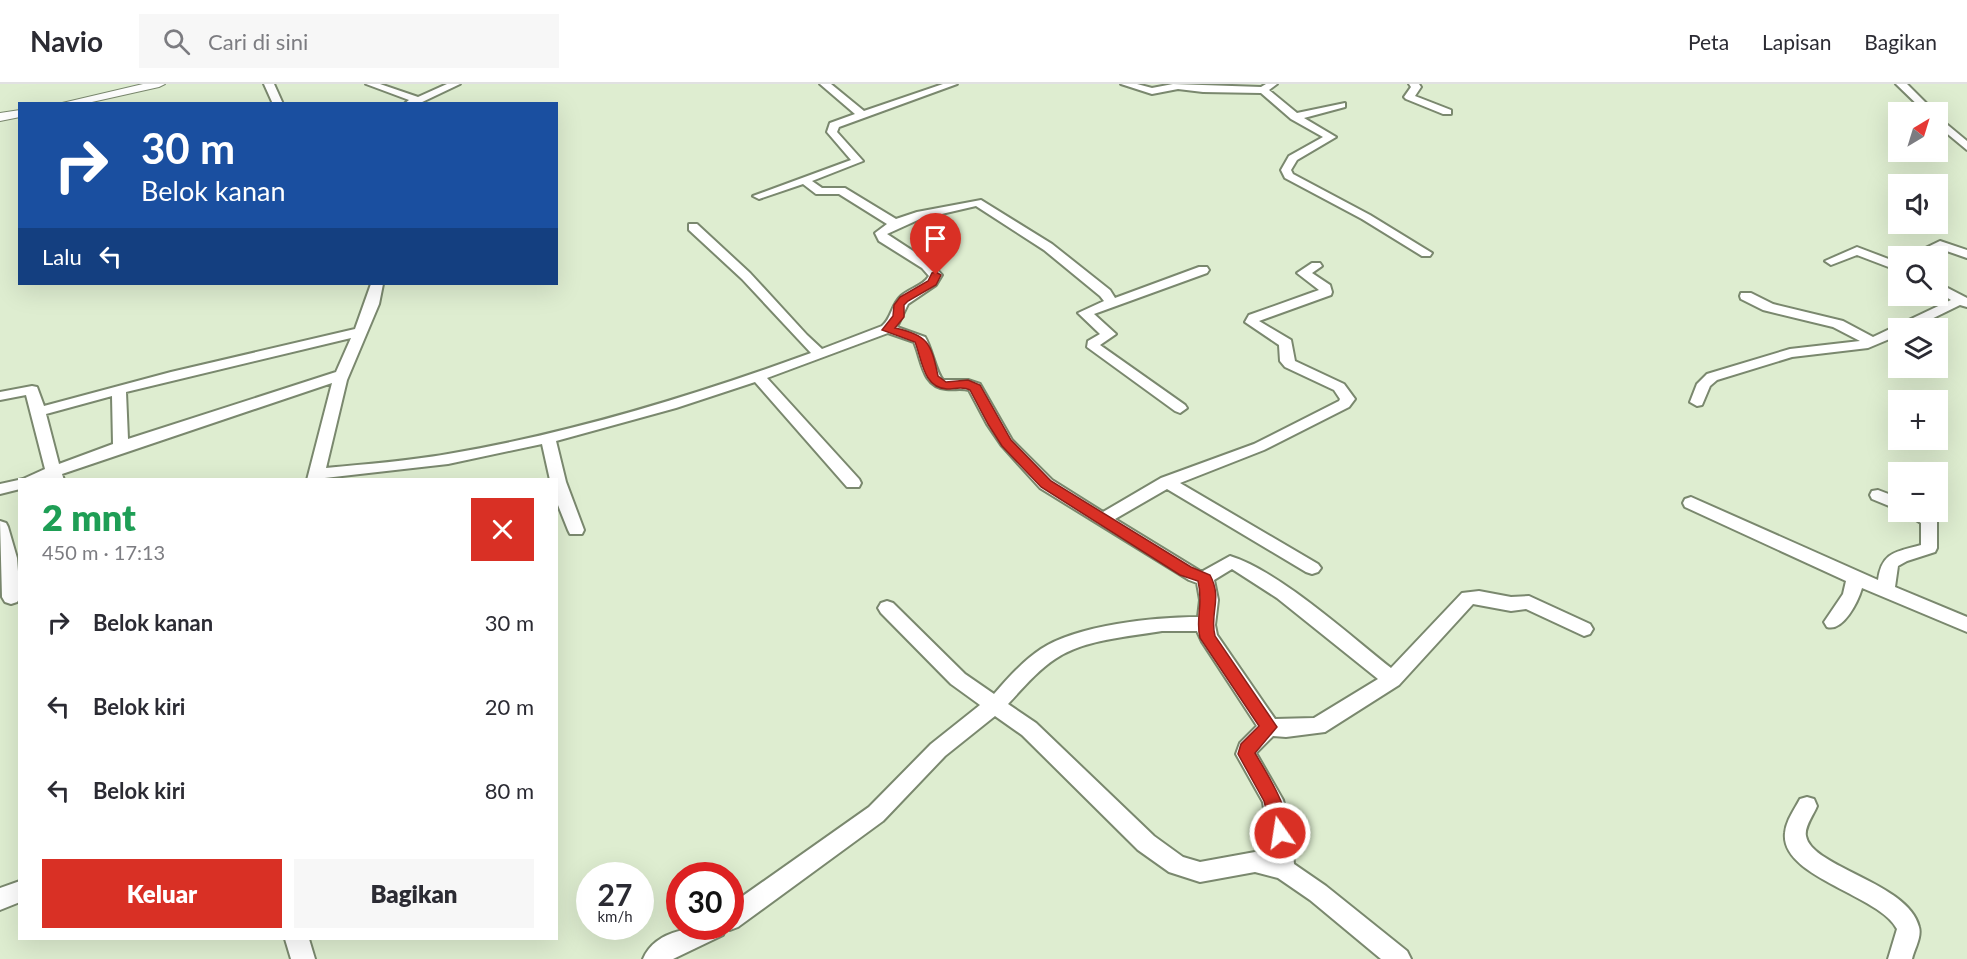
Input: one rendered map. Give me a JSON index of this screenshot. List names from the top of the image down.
{
  "north": "top right",
  "page": {
    "header": "Navio",
    "search": "Cari di sini",
    "nav": ["Peta", "Lapisan", "Bagikan"],
    "map_buttons": ["+", "−"],
    "turn": ["30 m", "Belok kanan"],
    "then": "Lalu",
    "heading": ["2 mnt", "450 m · 17:13"],
    "list": [
      {
        "name": "Belok kanan",
        "value": "30 m"
      },
      {
        "name": "Belok kiri",
        "value": "20 m"
      },
      {
        "name": "Belok kiri",
        "value": "80 m"
      }
    ],
    "buttons": ["Keluar", "Bagikan"],
    "speed": "27 km/h",
    "limit": "30"
  }
}
